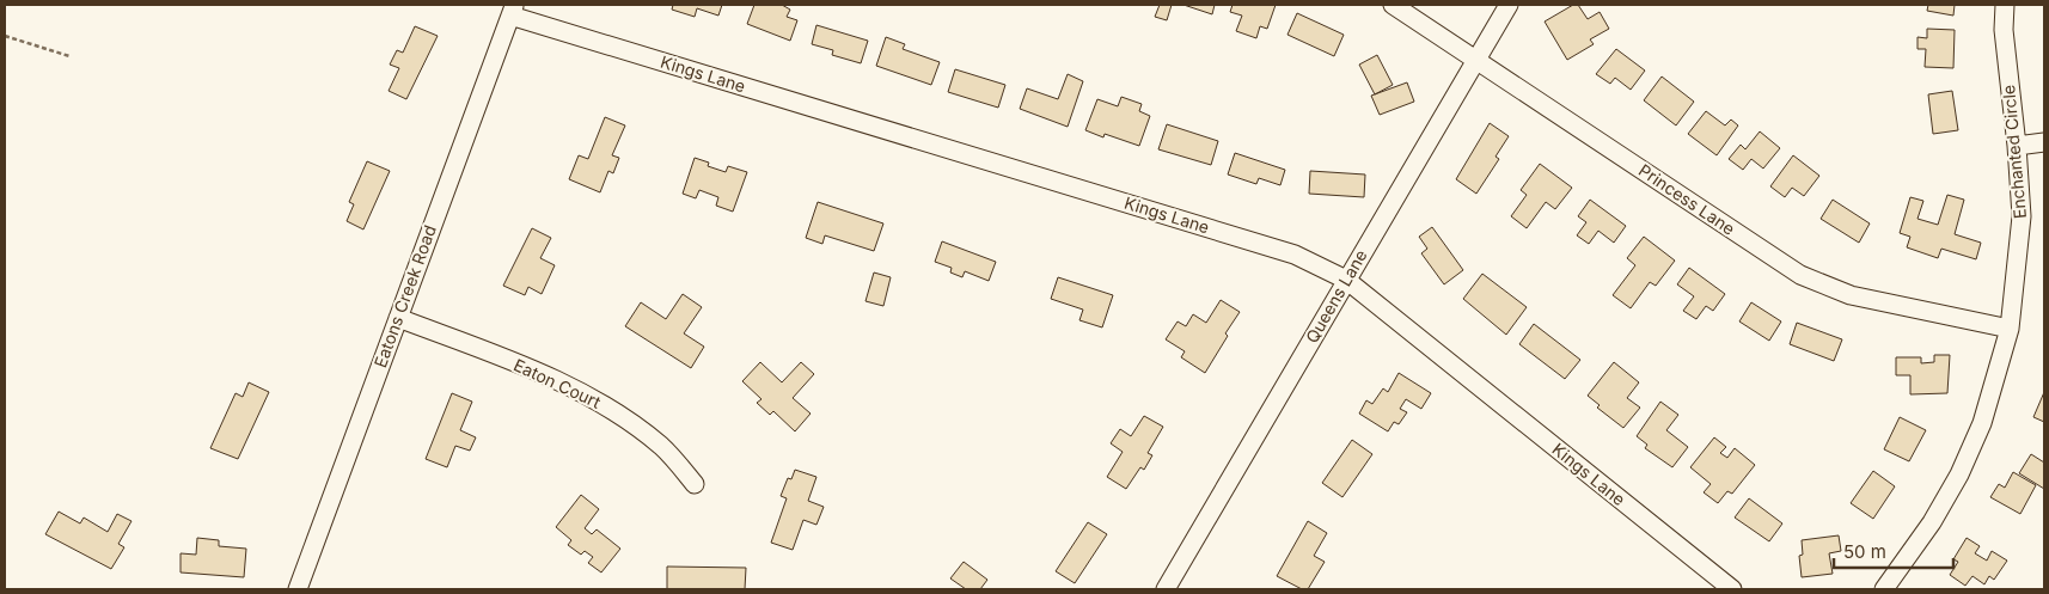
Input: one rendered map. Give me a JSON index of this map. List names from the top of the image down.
{
  "streets": {
    "street": [
      "Kings Lane",
      "Enchanted Circle",
      "Princess Lane",
      "Eatons Creek Road",
      "Queens Lane",
      "Eaton Court"
    ]
  },
  "crossings": [
    ["Kings Lane", "Eatons Creek Road"],
    ["Kings Lane", "Queens Lane"],
    ["Enchanted Circle", "Princess Lane"],
    ["Princess Lane", "Queens Lane"],
    ["Eatons Creek Road", "Eaton Court"]
  ],
  "scale_bar": "50 m"
}
